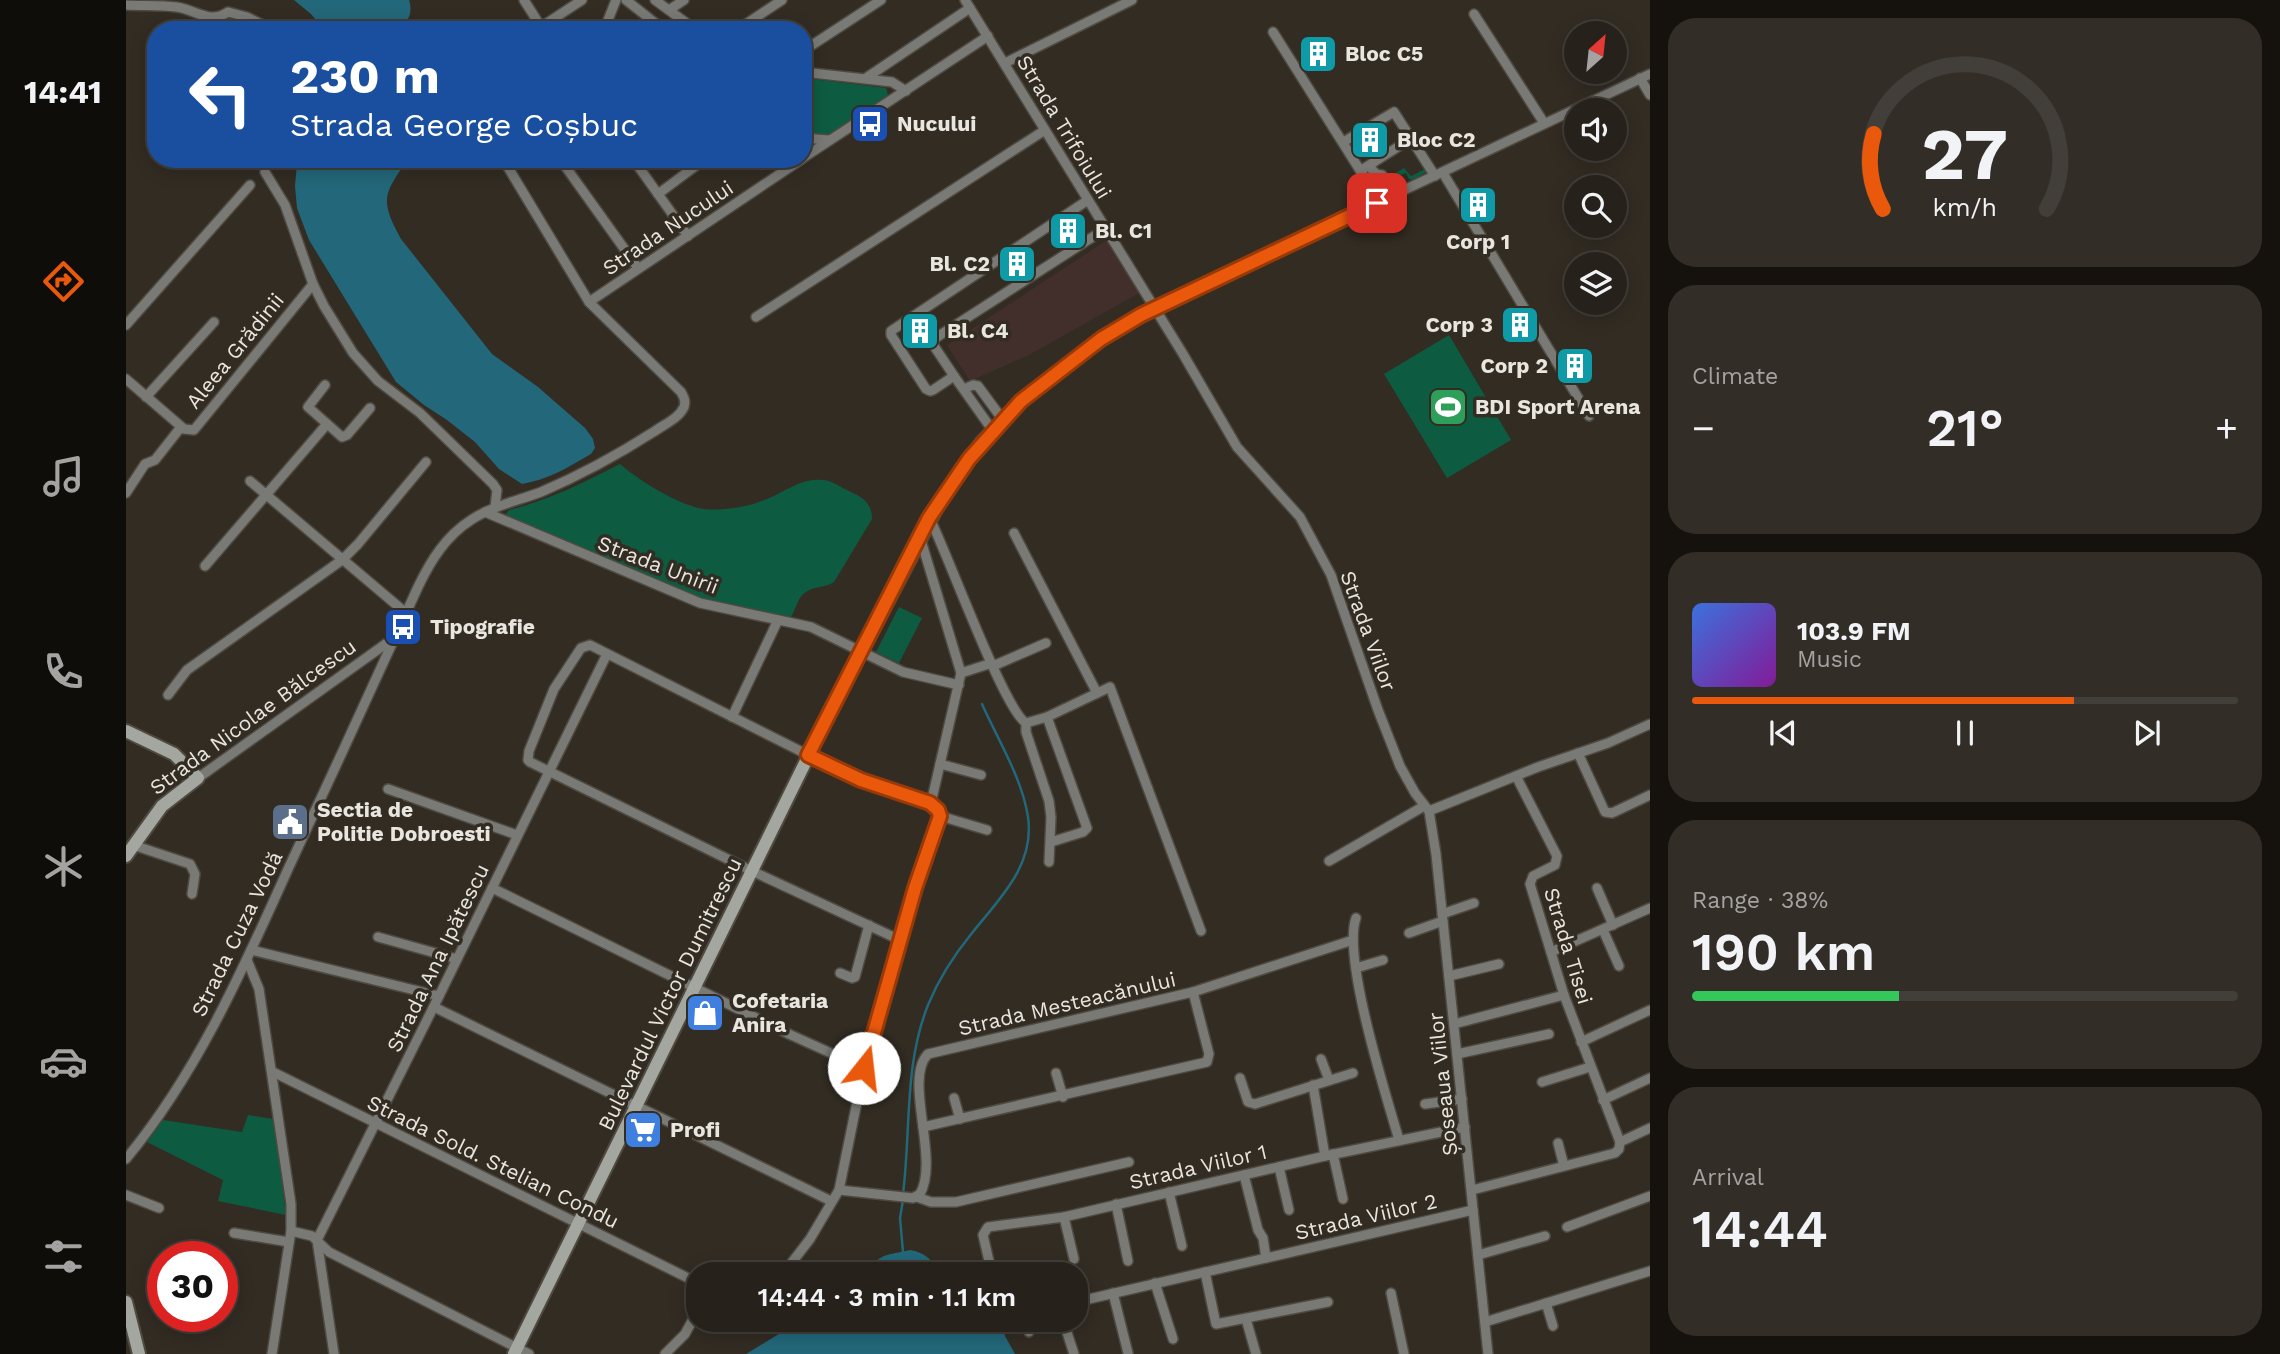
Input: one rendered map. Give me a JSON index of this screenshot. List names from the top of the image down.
{
  "streets": {
    "street": [
      "Strada Trifoiului",
      "Strada Nucului",
      "Aleea Grădinii",
      "Strada Unirii",
      "Strada Viilor",
      "Strada Nicolae Bălcescu",
      "Strada Cuza Vodă",
      "Strada Tisei",
      "Strada Ana Ipătescu",
      "Bulevardul Victor Dumitrescu",
      "Strada Mesteacănului",
      "Șoseaua Viilor",
      "Strada Sold. Stelian Condu",
      "Strada Viilor 1",
      "Strada Viilor 2"
    ]
  },
  "crossings": [
    ["Strada Trifoiului", "Strada Nucului"],
    ["Strada Trifoiului", "Strada Viilor"],
    ["Strada Trifoiului", "Bulevardul Victor Dumitrescu"],
    ["Strada Nucului", "Strada Nicolae Bălcescu"],
    ["Strada Unirii", "Strada Nicolae Bălcescu"],
    ["Strada Unirii", "Bulevardul Victor Dumitrescu"],
    ["Strada Viilor", "Șoseaua Viilor"],
    ["Strada Nicolae Bălcescu", "Strada Cuza Vodă"],
    ["Strada Ana Ipătescu", "Strada Sold. Stelian Condu"],
    ["Bulevardul Victor Dumitrescu", "Strada Sold. Stelian Condu"],
    ["Șoseaua Viilor", "Strada Viilor 1"],
    ["Șoseaua Viilor", "Strada Viilor 2"],
    ["Strada Viilor 1", "Strada Viilor 2"]
  ],
  "places": {
    "building": [
      "Bloc C5",
      "Bloc C2",
      "Corp 1",
      "Bl. C1",
      "Bl. C2",
      "Corp 3",
      "Bl. C4",
      "Corp 2"
    ],
    "bus stop": ["Nucului", "Tipografie"],
    "sports": ["BDI Sport Arena"],
    "public building": ["Sectia de Politie Dobroesti"],
    "shop": ["Cofetaria Anira"],
    "supermarket": ["Profi"]
  },
  "north": "top right",
  "page": {
    "tabs": "14:41",
    "turn": ["230 m", "Strada George Coșbuc"],
    "tile": [
      "Climate",
      ["Range · 38%", "190 km"],
      ["Arrival", "14:44"]
    ],
    "heat": ["−", "21°", "+"],
    "song": ["103.9 FM", "Music"],
    "limit": "30",
    "trip": "14:44 · 3 min · 1.1 km",
    "gauge": ["27", "km/h"]
  }
}
